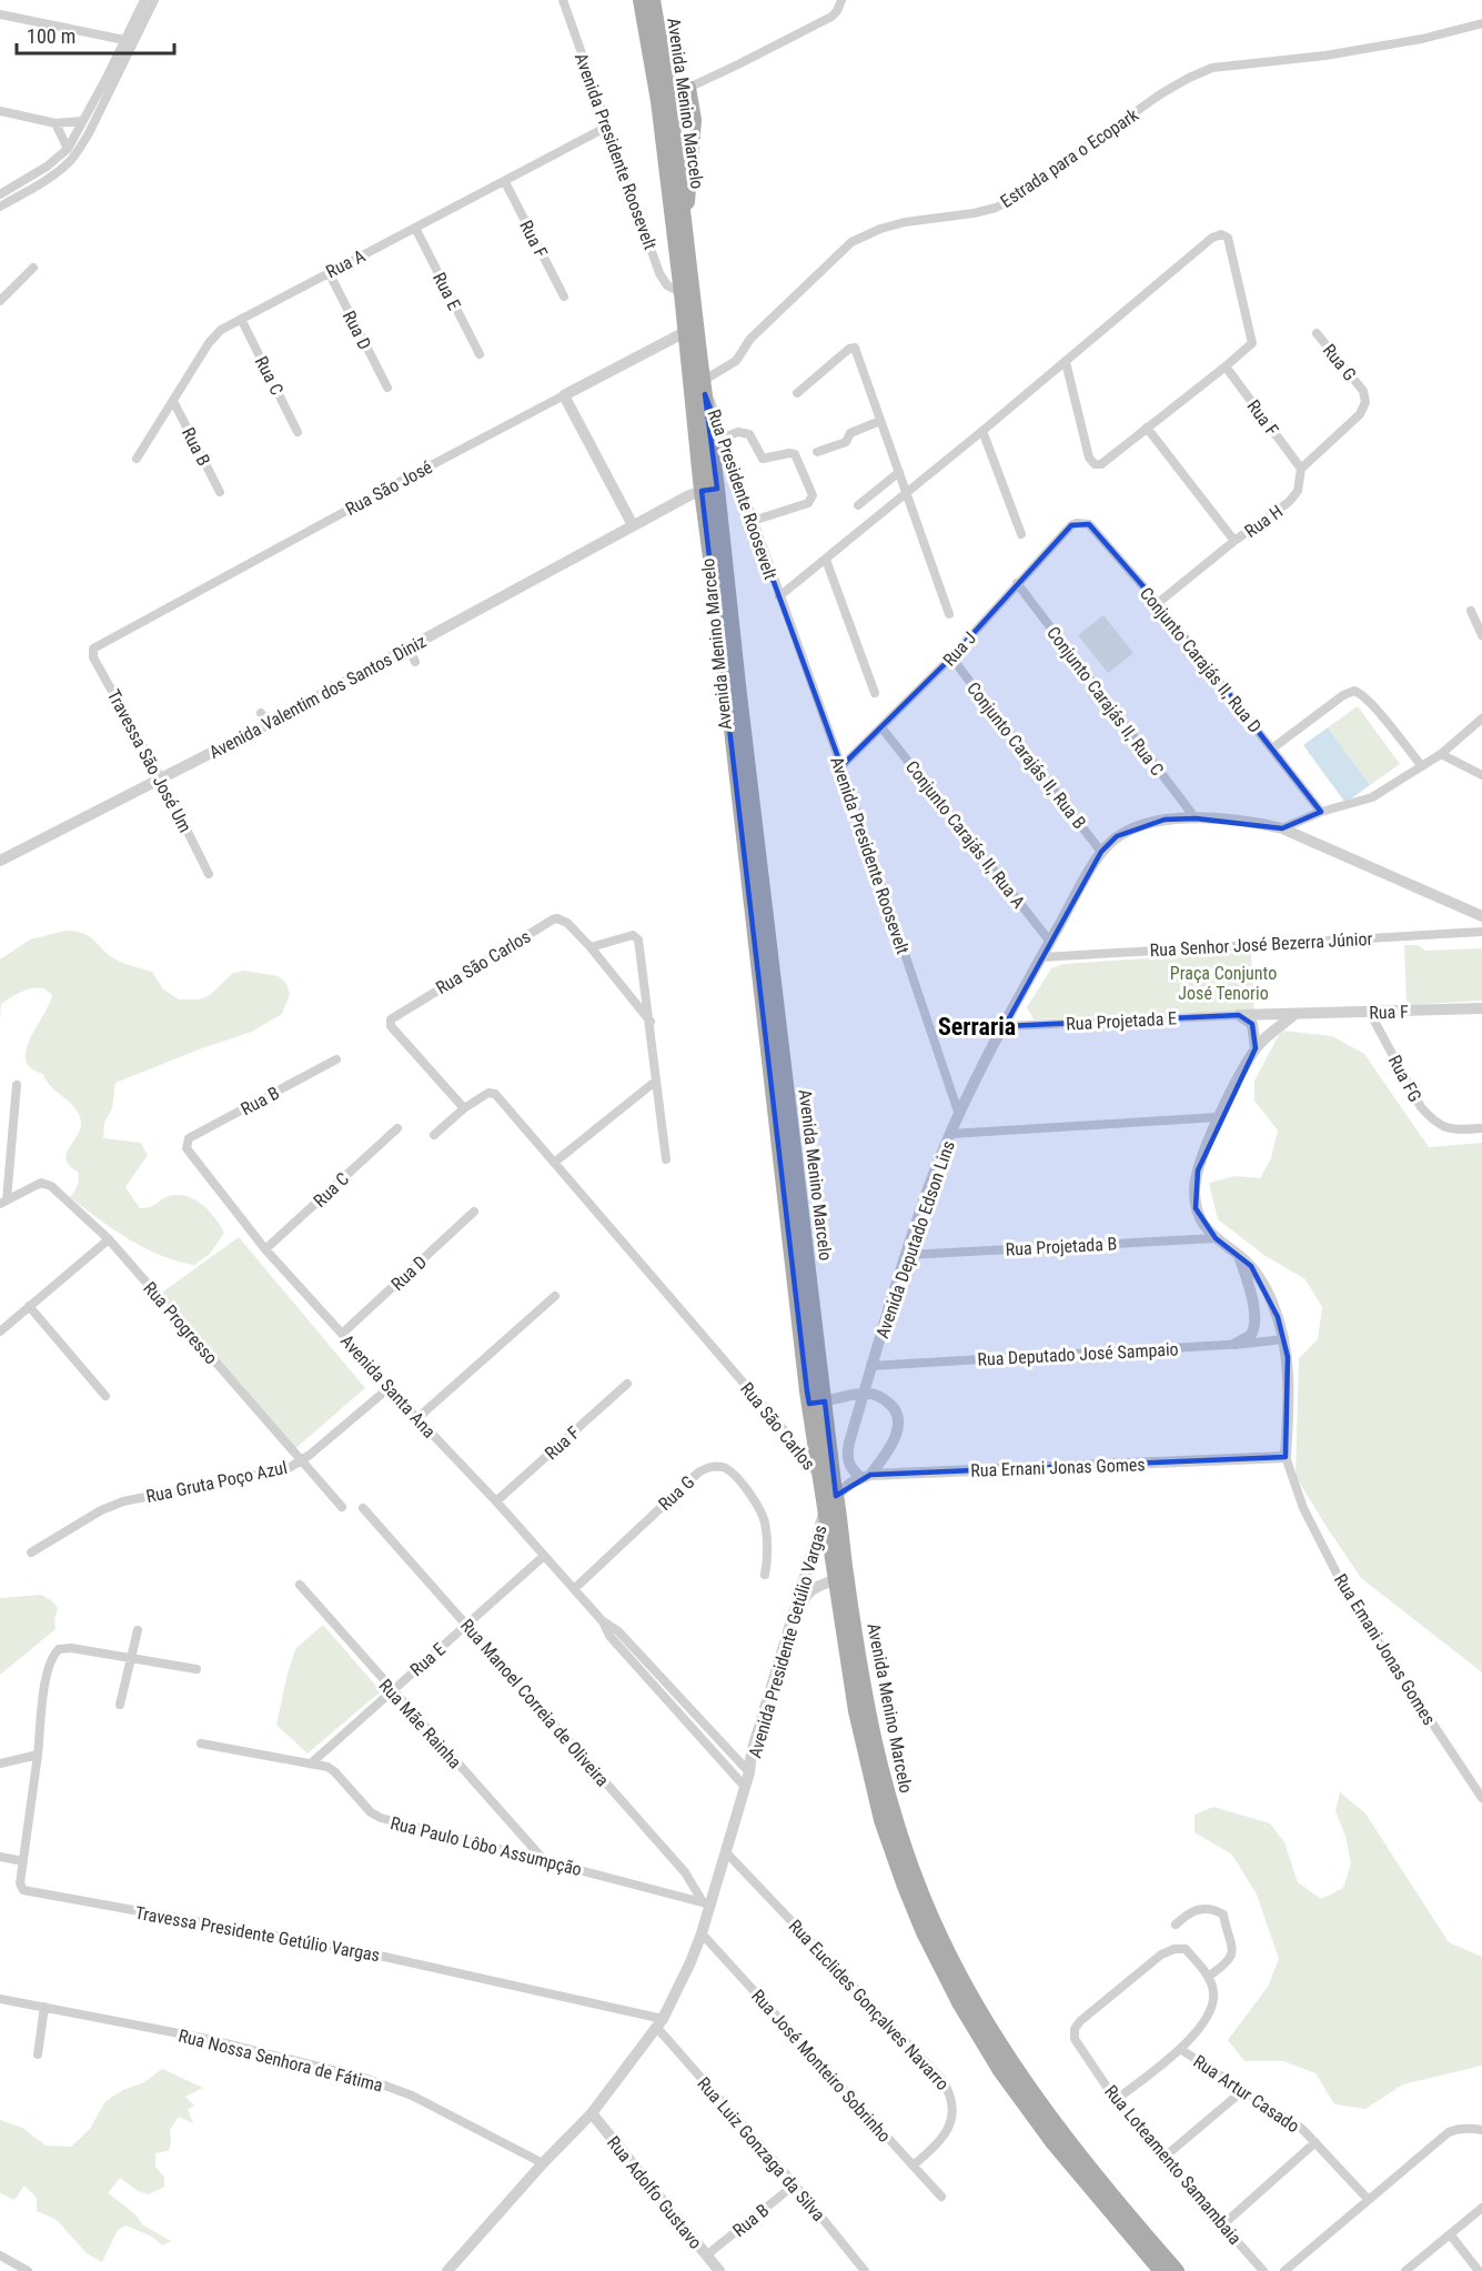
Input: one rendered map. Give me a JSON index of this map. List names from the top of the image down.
{
  "streets": {
    "main road": ["Avenida Menino Marcelo"],
    "street": [
      "Avenida Presidente Roosevelt",
      "Estrada para o Ecopark",
      "Rua F",
      "Rua A",
      "Rua E",
      "Rua D",
      "Rua G",
      "Rua C",
      "Rua B",
      "Rua São José",
      "Rua Presidente Roosevelt",
      "Rua H",
      "Rua J",
      "Conjunto Carajás II, Rua D",
      "Avenida Valentim dos Santos Diniz",
      "Conjunto Carajás II, Rua C",
      "Conjunto Carajás II, Rua B",
      "Travessa São José Um",
      "Conjunto Carajás II, Rua A",
      "Rua Senhor José Bezerra Júnior",
      "Rua São Carlos",
      "Rua Projetada E",
      "Rua FG",
      "Avenida Deputado Edson Lins",
      "Rua Projetada B",
      "Rua Progresso",
      "Rua Deputado José Sampaio",
      "Avenida Santa Ana",
      "Rua Ernani Jonas Gomes",
      "Rua Gruta Poço Azul",
      "Avenida Presidente Getúlio Vargas",
      "Rua Emani Jonas Gomes",
      "Rua Manoel Correia de Oliveira",
      "Rua Mãe Rainha",
      "Rua Paulo Lôbo Assumpção",
      "Travessa Presidente Getúlio Vargas",
      "Rua Euclides Gonçalves Navarro",
      "Rua Nossa Senhora de Fátima",
      "Rua José Monteiro Sobrinho",
      "Rua Artur Casado",
      "Rua Luiz Gonzaga da Silva",
      "Rua Loteamento Samambaia",
      "Rua Adolfo Gustavo"
    ]
  },
  "crossings": [
    ["Avenida Menino Marcelo", "Avenida Presidente Roosevelt"],
    ["Avenida Menino Marcelo", "Estrada para o Ecopark"],
    ["Avenida Menino Marcelo", "Rua São José"],
    ["Avenida Menino Marcelo", "Rua Presidente Roosevelt"],
    ["Avenida Menino Marcelo", "Avenida Valentim dos Santos Diniz"],
    ["Avenida Menino Marcelo", "Rua São Carlos"],
    ["Avenida Menino Marcelo", "Avenida Presidente Getúlio Vargas"],
    ["Avenida Presidente Roosevelt", "Rua A"],
    ["Avenida Presidente Roosevelt", "Rua Presidente Roosevelt"],
    ["Avenida Presidente Roosevelt", "Rua J"],
    ["Avenida Presidente Roosevelt", "Avenida Deputado Edson Lins"],
    ["Estrada para o Ecopark", "Rua Presidente Roosevelt"],
    ["Rua F", "Rua A"],
    ["Rua F", "Rua H"],
    ["Rua F", "Rua Projetada E"],
    ["Rua F", "Rua FG"],
    ["Rua F", "Avenida Santa Ana"],
    ["Rua A", "Rua E"],
    ["Rua A", "Rua D"],
    ["Rua A", "Rua C"],
    ["Rua A", "Rua B"],
    ["Rua E", "Avenida Santa Ana"],
    ["Rua E", "Rua Manoel Correia de Oliveira"],
    ["Rua E", "Rua Mãe Rainha"],
    ["Rua E", "Rua Paulo Lôbo Assumpção"],
    ["Rua D", "Avenida Santa Ana"],
    ["Rua G", "Rua H"],
    ["Rua G", "Avenida Santa Ana"],
    ["Rua C", "Avenida Santa Ana"],
    ["Rua B", "Avenida Santa Ana"],
    ["Rua B", "Rua Luiz Gonzaga da Silva"],
    ["Rua B", "Rua Adolfo Gustavo"],
    ["Rua São José", "Travessa São José Um"],
    ["Rua H", "Conjunto Carajás II, Rua D"],
    ["Rua J", "Conjunto Carajás II, Rua D"],
    ["Rua J", "Conjunto Carajás II, Rua C"],
    ["Rua J", "Conjunto Carajás II, Rua B"],
    ["Rua J", "Conjunto Carajás II, Rua A"],
    ["Avenida Valentim dos Santos Diniz", "Travessa São José Um"],
    ["Conjunto Carajás II, Rua C", "Avenida Deputado Edson Lins"],
    ["Conjunto Carajás II, Rua B", "Avenida Deputado Edson Lins"],
    ["Conjunto Carajás II, Rua A", "Avenida Deputado Edson Lins"],
    ["Rua Senhor José Bezerra Júnior", "Avenida Deputado Edson Lins"],
    ["Rua Projetada E", "Avenida Deputado Edson Lins"],
    ["Avenida Deputado Edson Lins", "Rua Projetada B"],
    ["Avenida Deputado Edson Lins", "Rua Deputado José Sampaio"],
    ["Rua Progresso", "Rua Gruta Poço Azul"],
    ["Avenida Santa Ana", "Rua Gruta Poço Azul"],
    ["Avenida Santa Ana", "Avenida Presidente Getúlio Vargas"],
    ["Rua Ernani Jonas Gomes", "Rua Emani Jonas Gomes"],
    ["Avenida Presidente Getúlio Vargas", "Rua Manoel Correia de Oliveira"],
    ["Avenida Presidente Getúlio Vargas", "Rua Paulo Lôbo Assumpção"],
    ["Avenida Presidente Getúlio Vargas", "Travessa Presidente Getúlio Vargas"],
    ["Avenida Presidente Getúlio Vargas", "Rua Euclides Gonçalves Navarro"],
    ["Avenida Presidente Getúlio Vargas", "Rua Nossa Senhora de Fátima"],
    ["Avenida Presidente Getúlio Vargas", "Rua José Monteiro Sobrinho"],
    ["Avenida Presidente Getúlio Vargas", "Rua Luiz Gonzaga da Silva"],
    ["Avenida Presidente Getúlio Vargas", "Rua Adolfo Gustavo"],
    ["Rua Manoel Correia de Oliveira", "Rua Paulo Lôbo Assumpção"],
    ["Rua Mãe Rainha", "Rua Paulo Lôbo Assumpção"],
    ["Travessa Presidente Getúlio Vargas", "Rua Luiz Gonzaga da Silva"],
    ["Rua Euclides Gonçalves Navarro", "Rua José Monteiro Sobrinho"]
  ],
  "districts": ["Serraria"],
  "parks": ["Praça Conjunto José Tenorio"],
  "scale_bar": "100 m"
}
